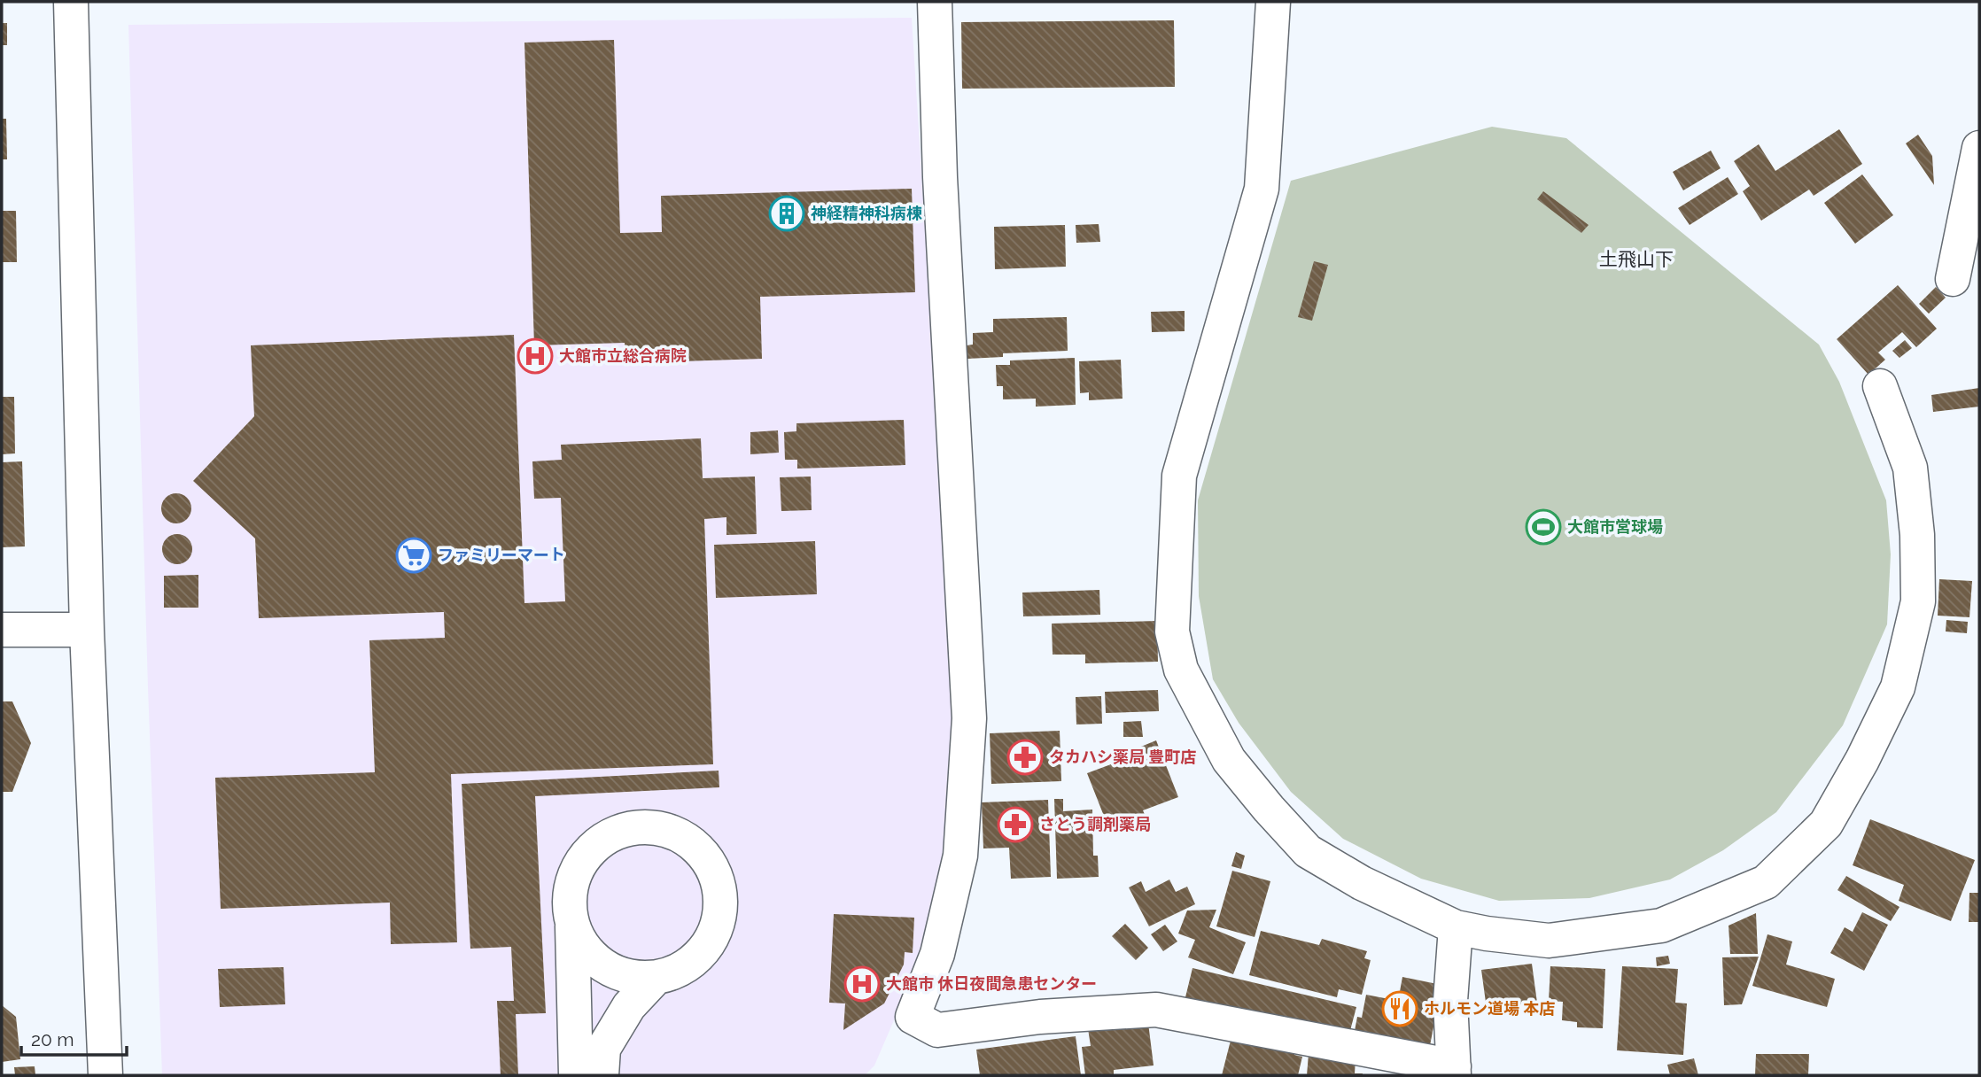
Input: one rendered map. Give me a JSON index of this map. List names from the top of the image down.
{
  "districts": ["土飛山下"],
  "places": {
    "building": ["神経精神科病棟"],
    "hospital": ["大館市立総合病院", "大館市 休日夜間急患センター"],
    "sports": ["大館市営球場"],
    "supermarket": ["ファミリーマート"],
    "pharmacy": ["タカハシ薬局 豊町店", "さとう調剤薬局"],
    "restaurant": ["ホルモン道場 本店"]
  },
  "scale_bar": "20 m"
}
